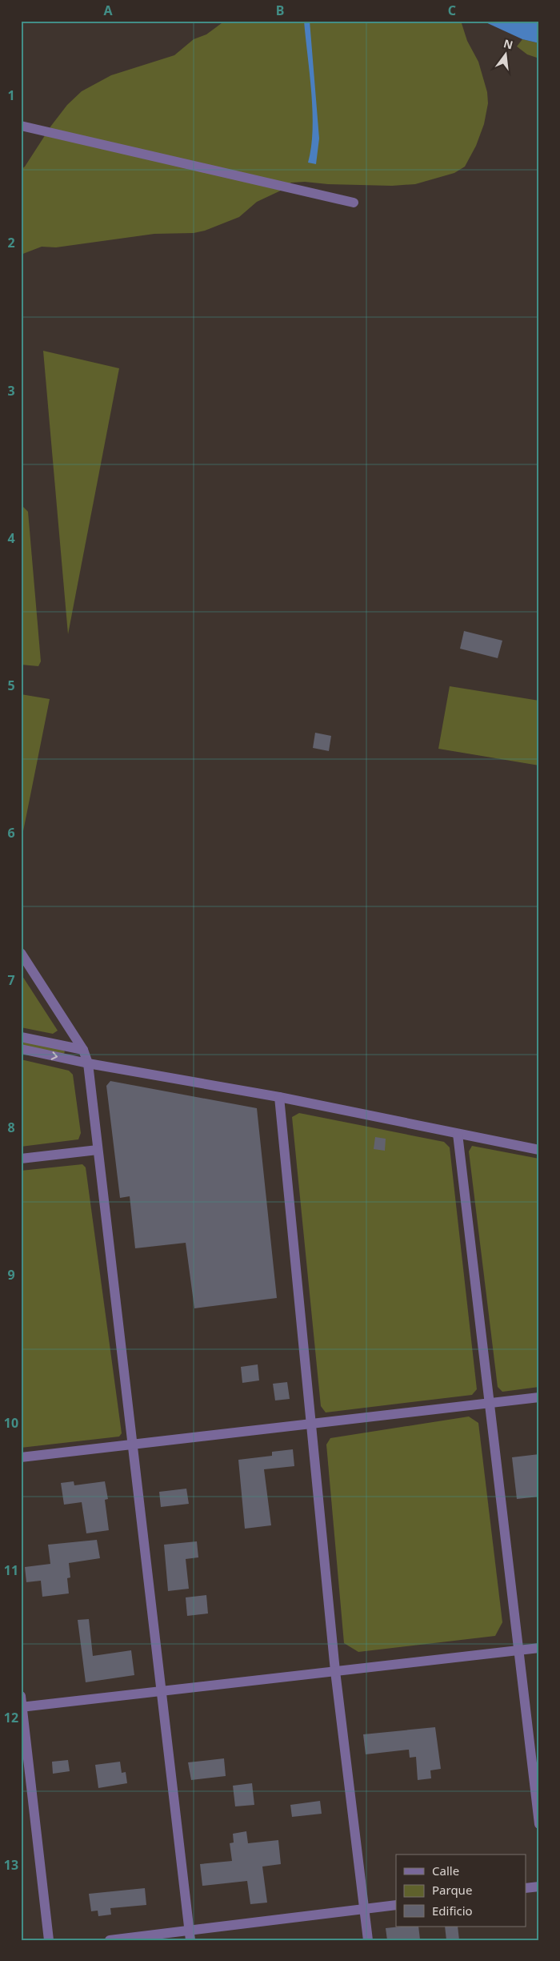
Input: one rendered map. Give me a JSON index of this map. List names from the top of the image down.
{
  "legend": ["Calle", "Parque", "Edificio"],
  "north": "top",
  "grid": {
    "columns": ["A", "B", "C"],
    "rows": [
      "1",
      "2",
      "3",
      "4",
      "5",
      "6",
      "7",
      "8",
      "9",
      "10",
      "11",
      "12",
      "13"
    ]
  }
}
